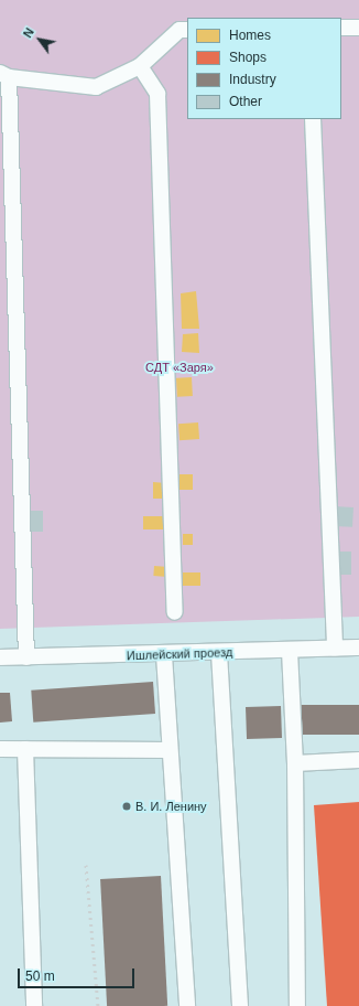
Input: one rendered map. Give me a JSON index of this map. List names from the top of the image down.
{
  "streets": {
    "street": ["Ишлейский проезд"]
  },
  "parks": ["СДТ «Заря»"],
  "places": ["В. И. Ленину"],
  "legend": [
    "Homes",
    "Shops",
    "Industry",
    "Other"
  ],
  "scale_bar": "50 m",
  "north": "top left"
}
